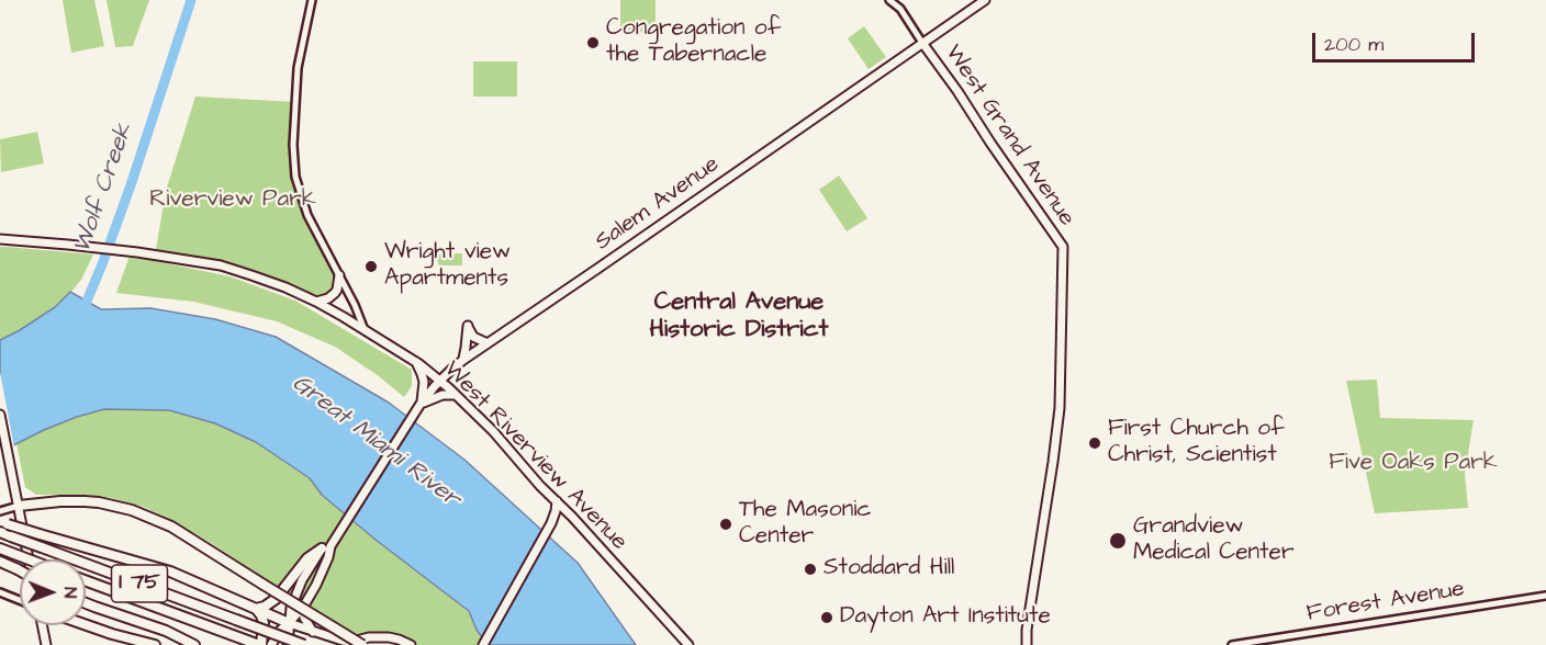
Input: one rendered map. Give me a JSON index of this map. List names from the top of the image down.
{
  "streets": {
    "highway": ["I 75"],
    "main road": ["West Grand Avenue", "Salem Avenue", "West Riverview Avenue"],
    "street": ["Forest Avenue"]
  },
  "crossings": [
    ["West Grand Avenue", "Salem Avenue"],
    ["Salem Avenue", "West Riverview Avenue"]
  ],
  "districts": ["Central Avenue Historic District"],
  "water": ["Wolf Creek", "Great Miami River"],
  "parks": ["Riverview Park", "Five Oaks Park"],
  "places": [
    "Congregation of the Tabernacle",
    "Wright view Apartments",
    "First Church of Christ, Scientist",
    "The Masonic Center",
    "Grandview Medical Center",
    "Stoddard Hill",
    "Dayton Art Institute"
  ],
  "scale_bar": "200 m",
  "north": "right"
}
